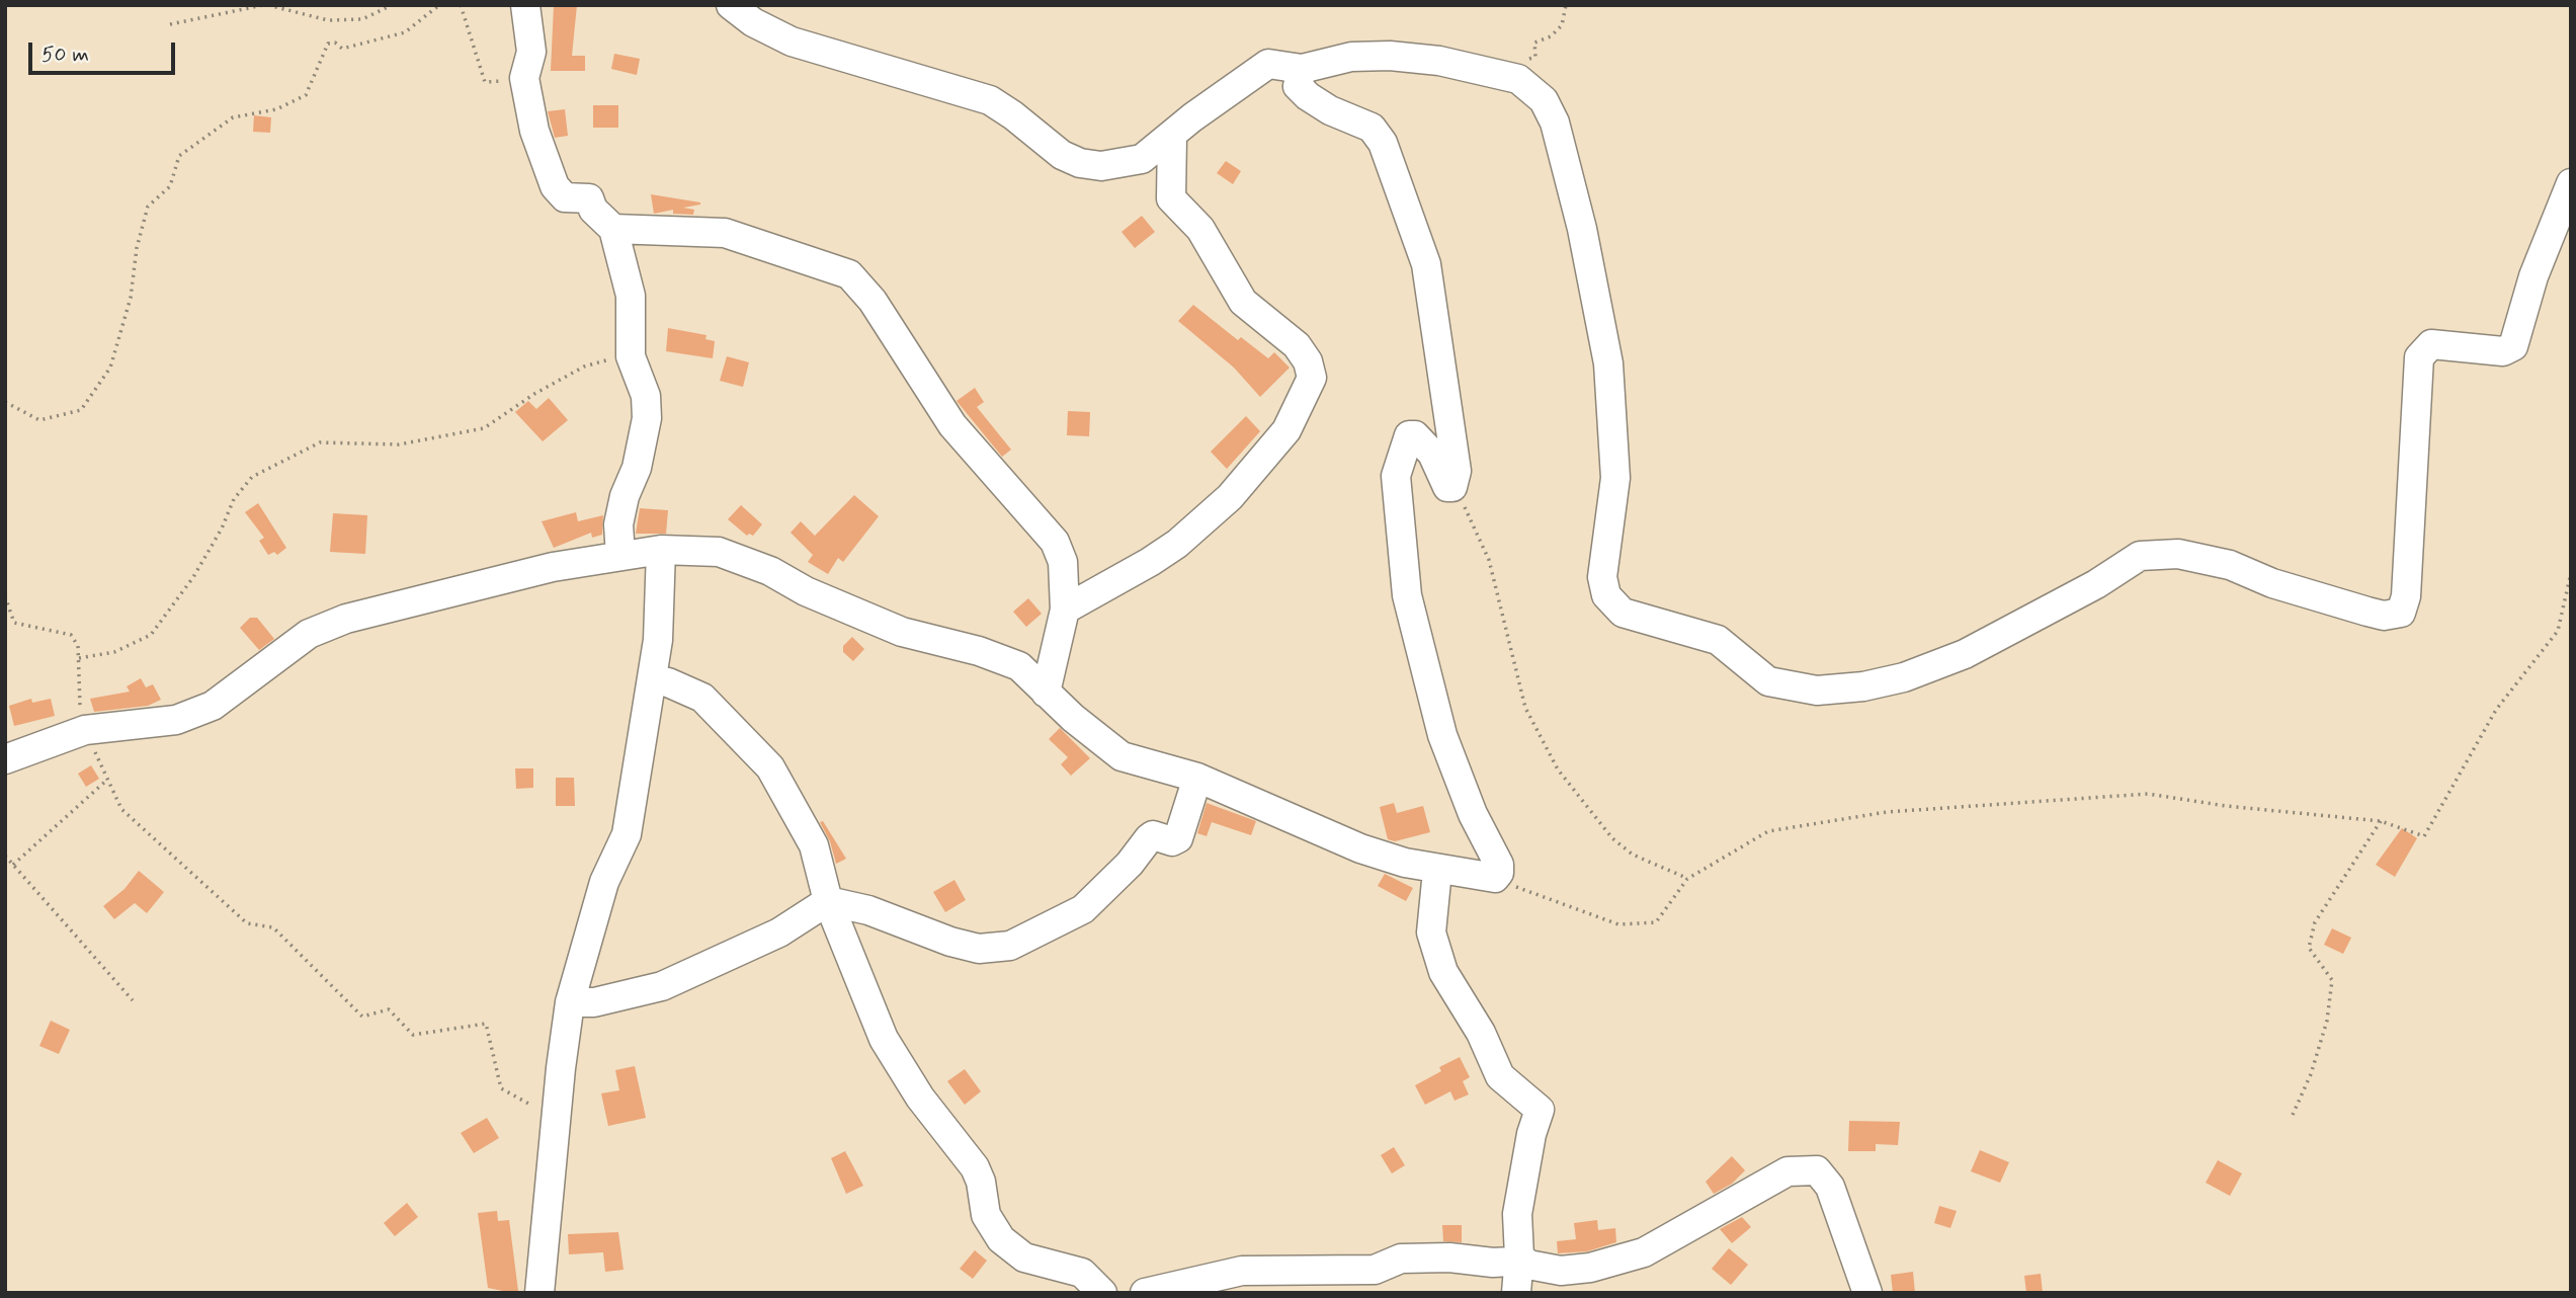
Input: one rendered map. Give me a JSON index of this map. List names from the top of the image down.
{
  "scale_bar": "50 m"
}
